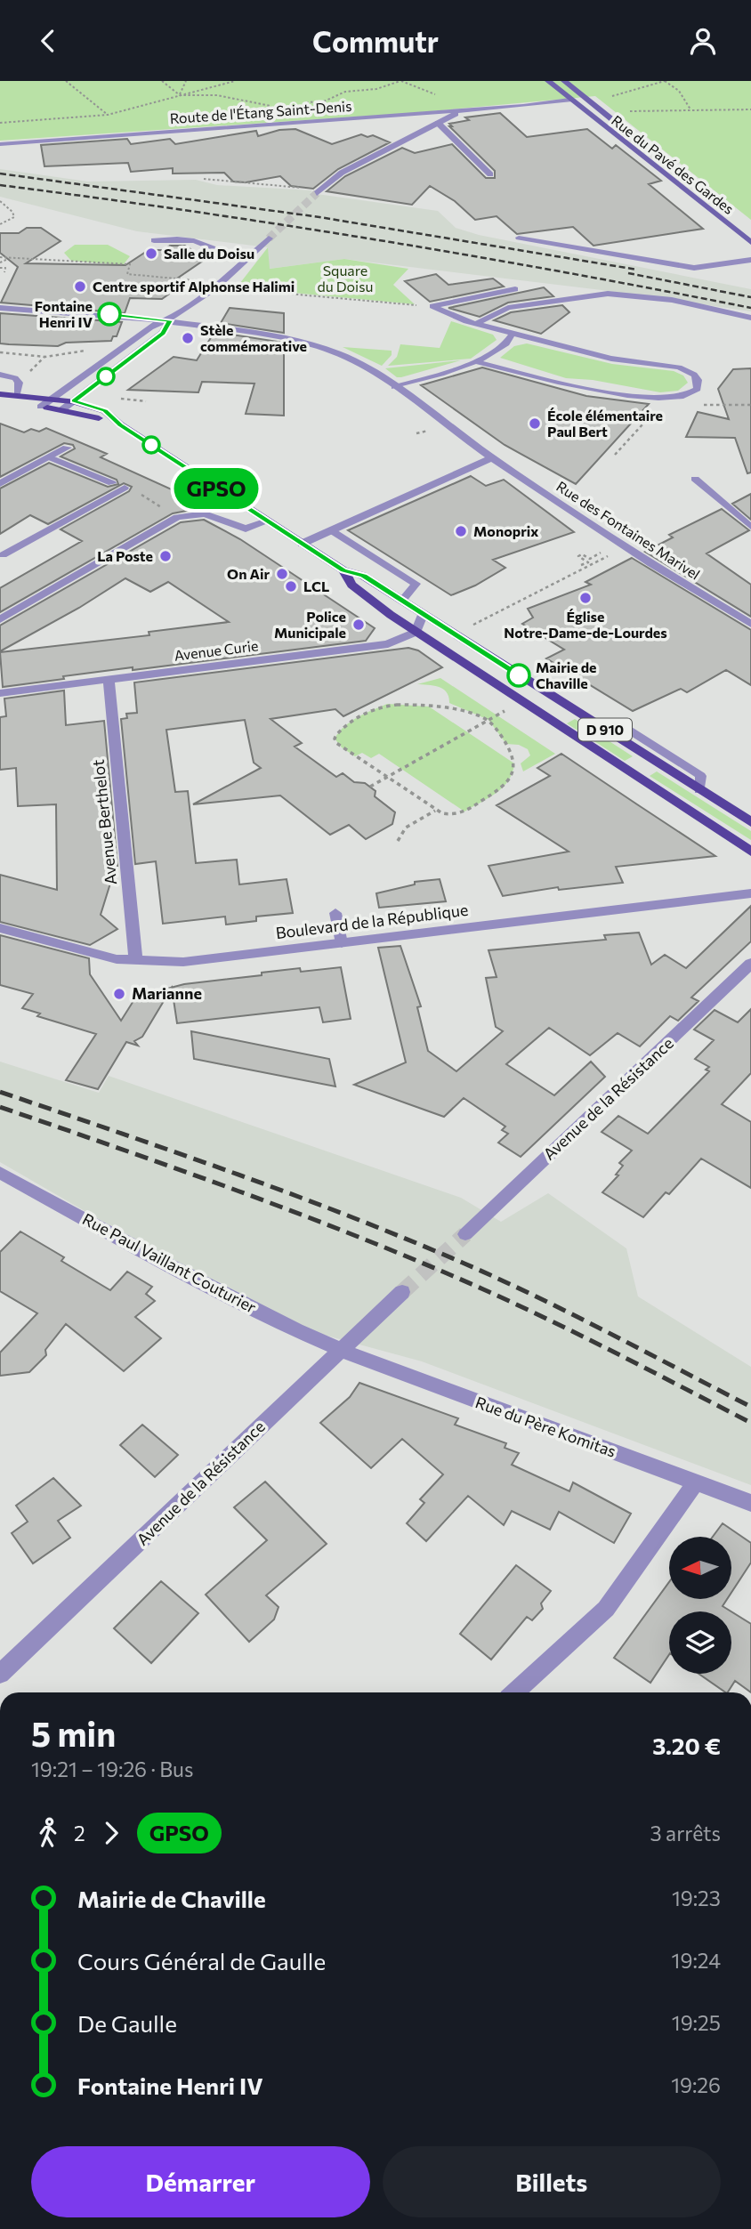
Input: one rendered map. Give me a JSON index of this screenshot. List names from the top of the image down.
{
  "streets": {
    "main road": ["Route de l'Étang Saint-Denis", "Rue du Pavé des Gardes", "D 910"],
    "street": [
      "Rue des Fontaines Marivel",
      "Avenue Curie",
      "Avenue Berthelot",
      "Boulevard de la République",
      "Avenue de la Résistance",
      "Rue Paul Vaillant Couturier",
      "Rue du Père Komitas"
    ]
  },
  "crossings": [
    ["Route de l'Étang Saint-Denis", "Rue du Pavé des Gardes"],
    ["Avenue Curie", "D 910"],
    ["Avenue Curie", "Avenue Berthelot"],
    ["Avenue Berthelot", "Boulevard de la République"],
    ["Avenue de la Résistance", "Rue Paul Vaillant Couturier"],
    ["Avenue de la Résistance", "Rue du Père Komitas"],
    ["Rue Paul Vaillant Couturier", "Rue du Père Komitas"]
  ],
  "parks": ["Square du Doisu"],
  "places": [
    "Salle du Doisu",
    "Centre sportif Alphonse Halimi",
    "Fontaine Henri IV",
    "Stèle commémorative",
    "École élémentaire Paul Bert",
    "Monoprix",
    "La Poste",
    "On Air",
    "LCL",
    "Église Notre-Dame-de-Lourdes",
    "Police Municipale",
    "Mairie de Chaville",
    "Marianne"
  ],
  "lines": ["bus line GPSO"],
  "north": "left",
  "page": {
    "header": "Commutr",
    "on_map": "GPSO",
    "heading": ["5 min", "19:21 – 19:26 · Bus", "3.20 €"],
    "legs": ["2", "GPSO", "3 arrêts"],
    "list": [
      {
        "name": "Mairie de Chaville",
        "value": "19:23"
      },
      {
        "name": "Cours Général de Gaulle",
        "value": "19:24"
      },
      {
        "name": "De Gaulle",
        "value": "19:25"
      },
      {
        "name": "Fontaine Henri IV",
        "value": "19:26"
      }
    ],
    "buttons": ["Démarrer", "Billets"]
  }
}
